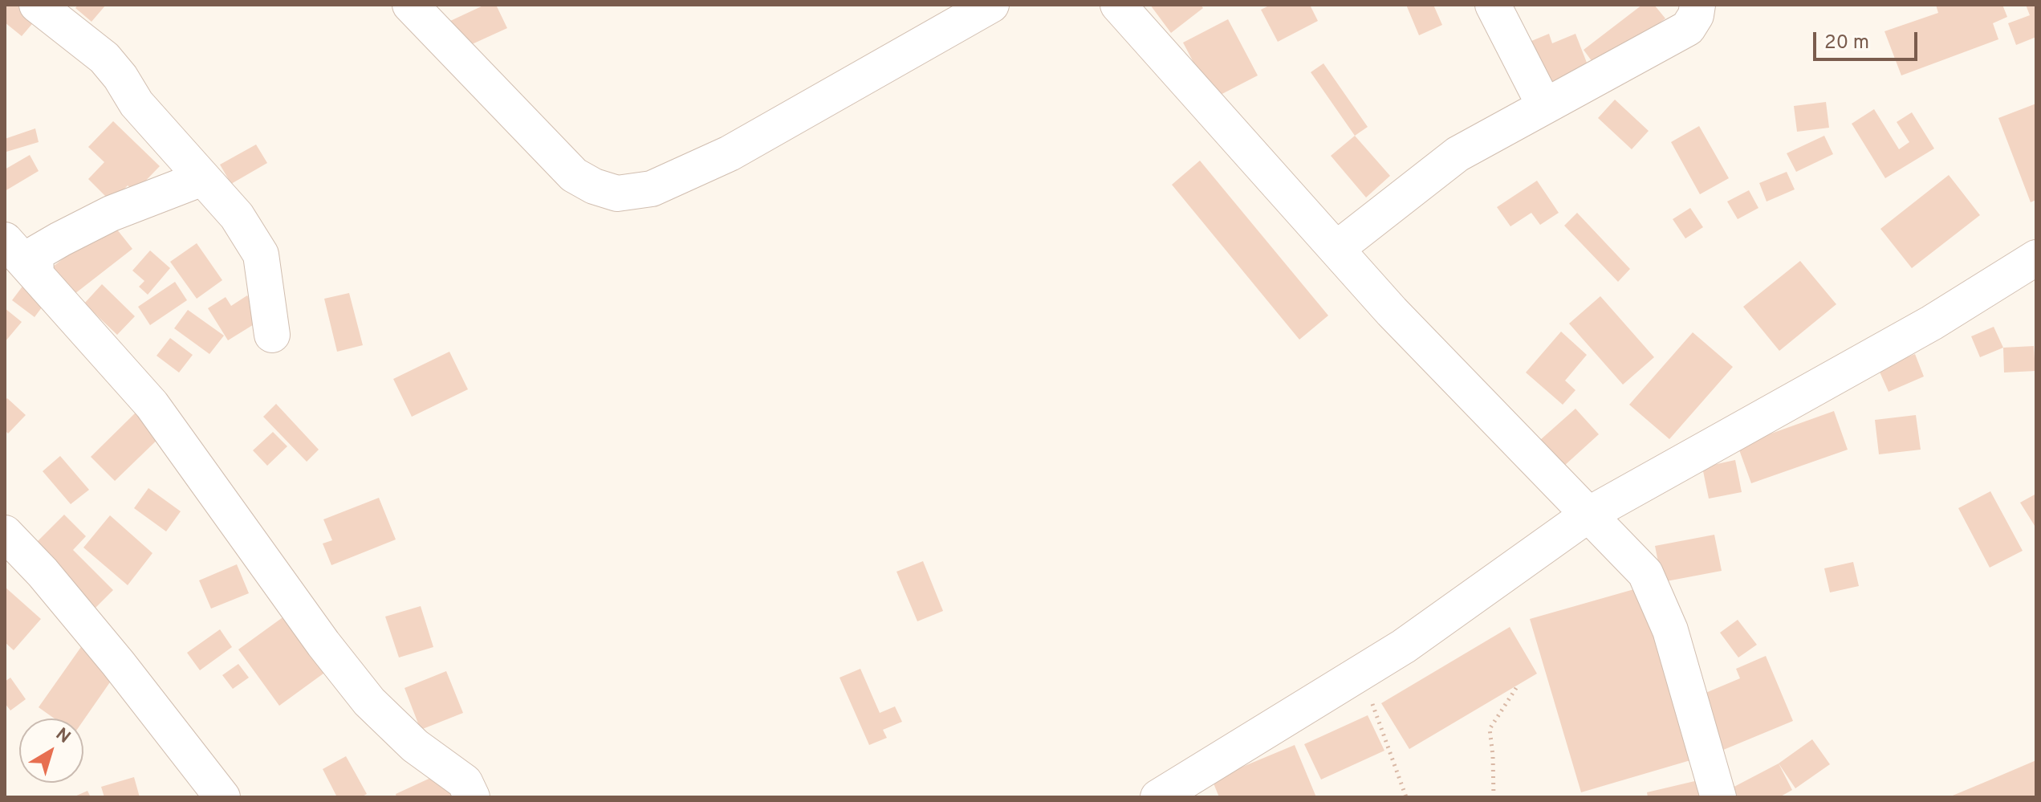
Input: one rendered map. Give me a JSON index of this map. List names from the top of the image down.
{
  "scale_bar": "20 m",
  "north": "top right"
}
